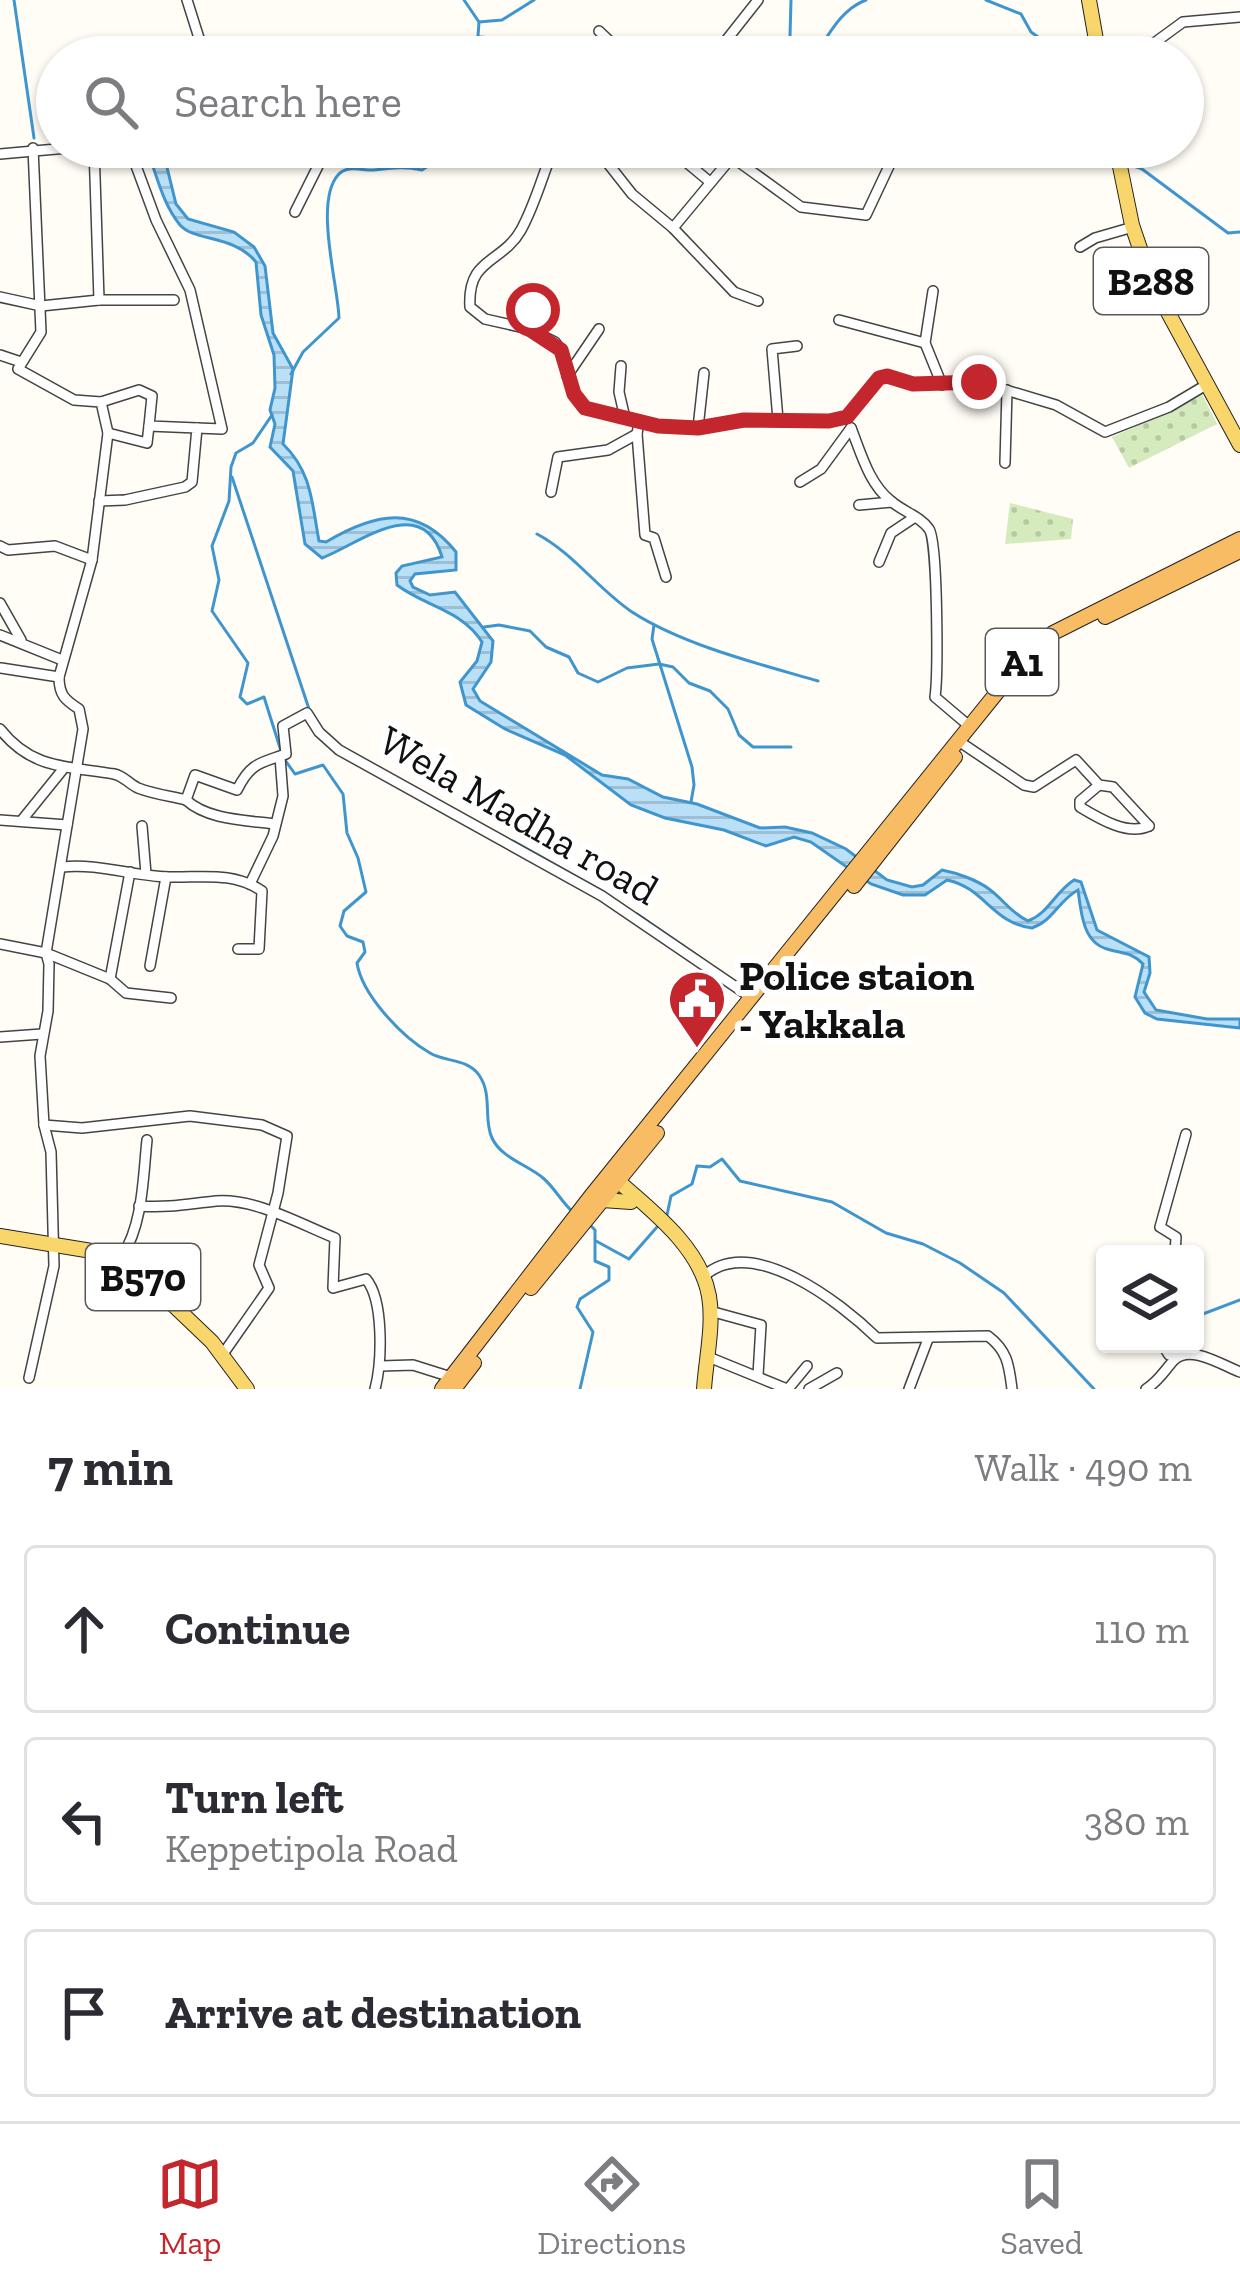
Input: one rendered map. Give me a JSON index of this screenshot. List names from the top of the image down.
{
  "streets": {
    "highway": ["A1"],
    "main road": ["B288", "B570"],
    "street": ["Wela Madha road"]
  },
  "crossings": [
    ["A1", "Wela Madha road"]
  ],
  "places": {
    "public building": ["Police staion - Yakkala"]
  },
  "page": {
    "search": "Search here",
    "heading": ["7 min", "Walk · 490 m"],
    "list": [
      ["Continue", "110 m"],
      ["Turn left", "Keppetipola Road", "380 m"],
      "Arrive at destination"
    ],
    "nav": ["Map", "Directions", "Saved"]
  }
}
